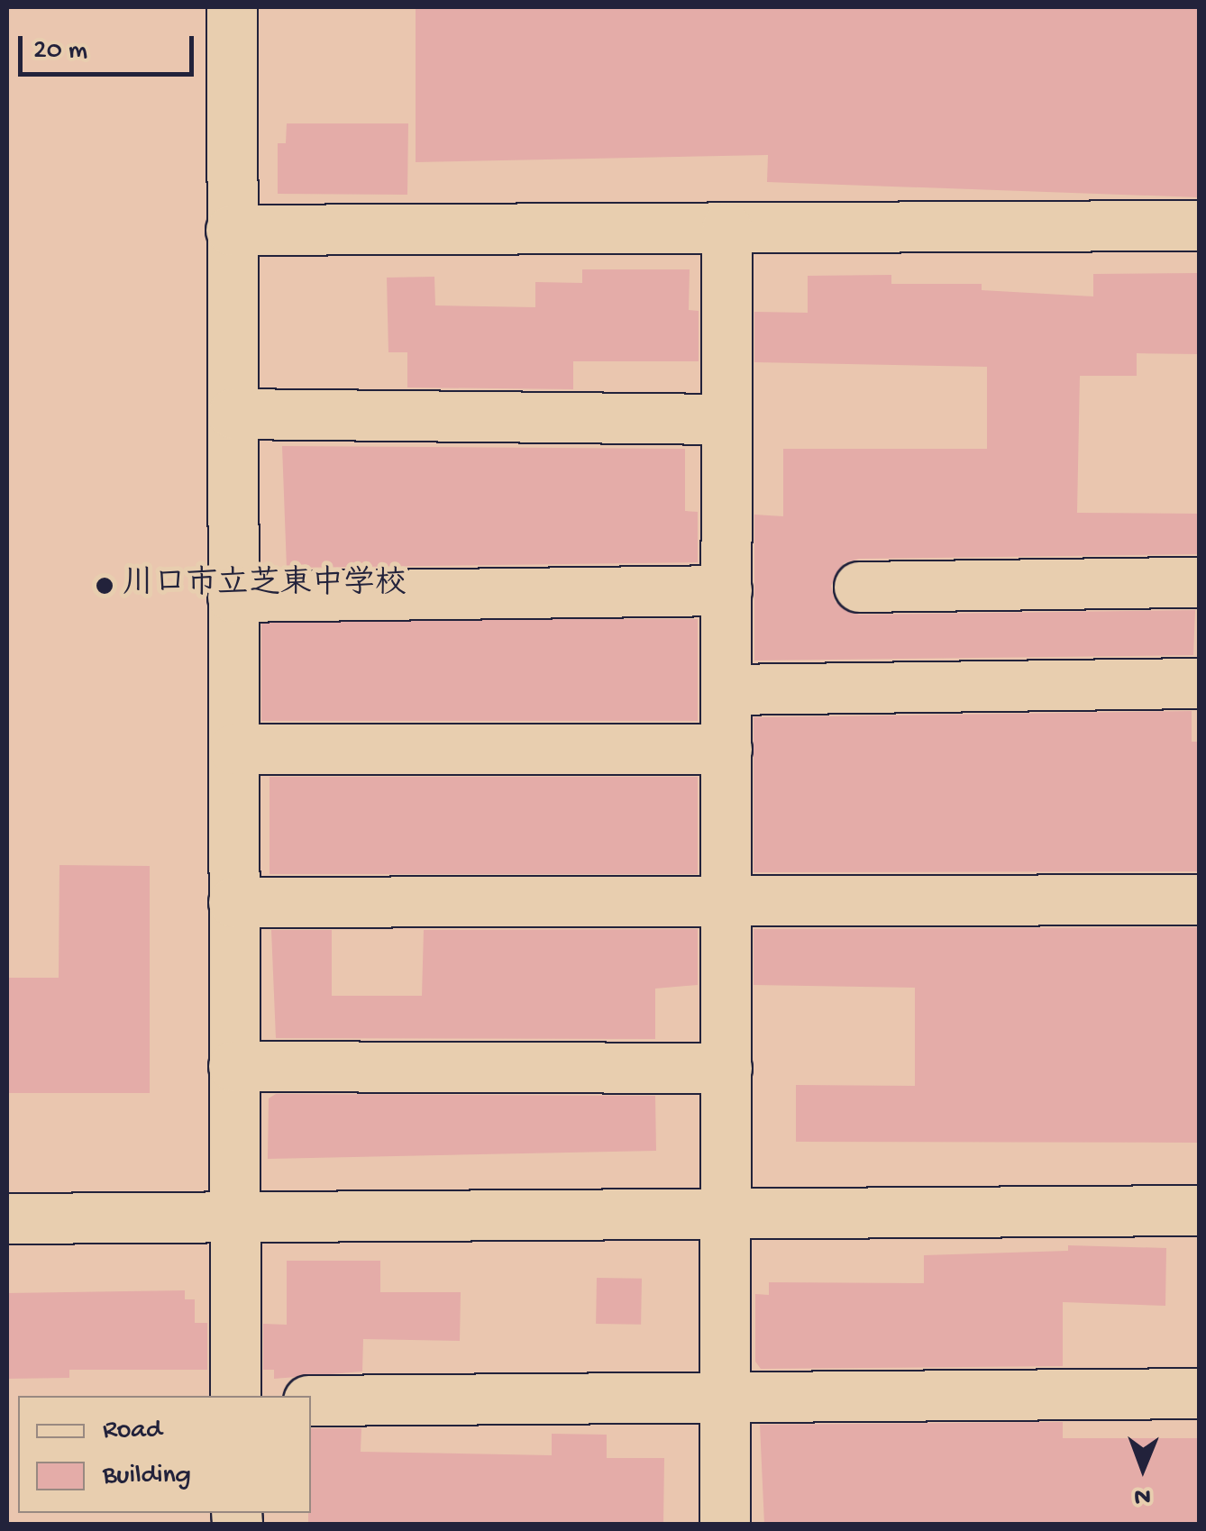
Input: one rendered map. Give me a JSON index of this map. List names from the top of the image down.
{
  "places": ["川口市立芝東中学校"],
  "legend": ["Road", "Building"],
  "scale_bar": "20 m",
  "north": "bottom"
}
